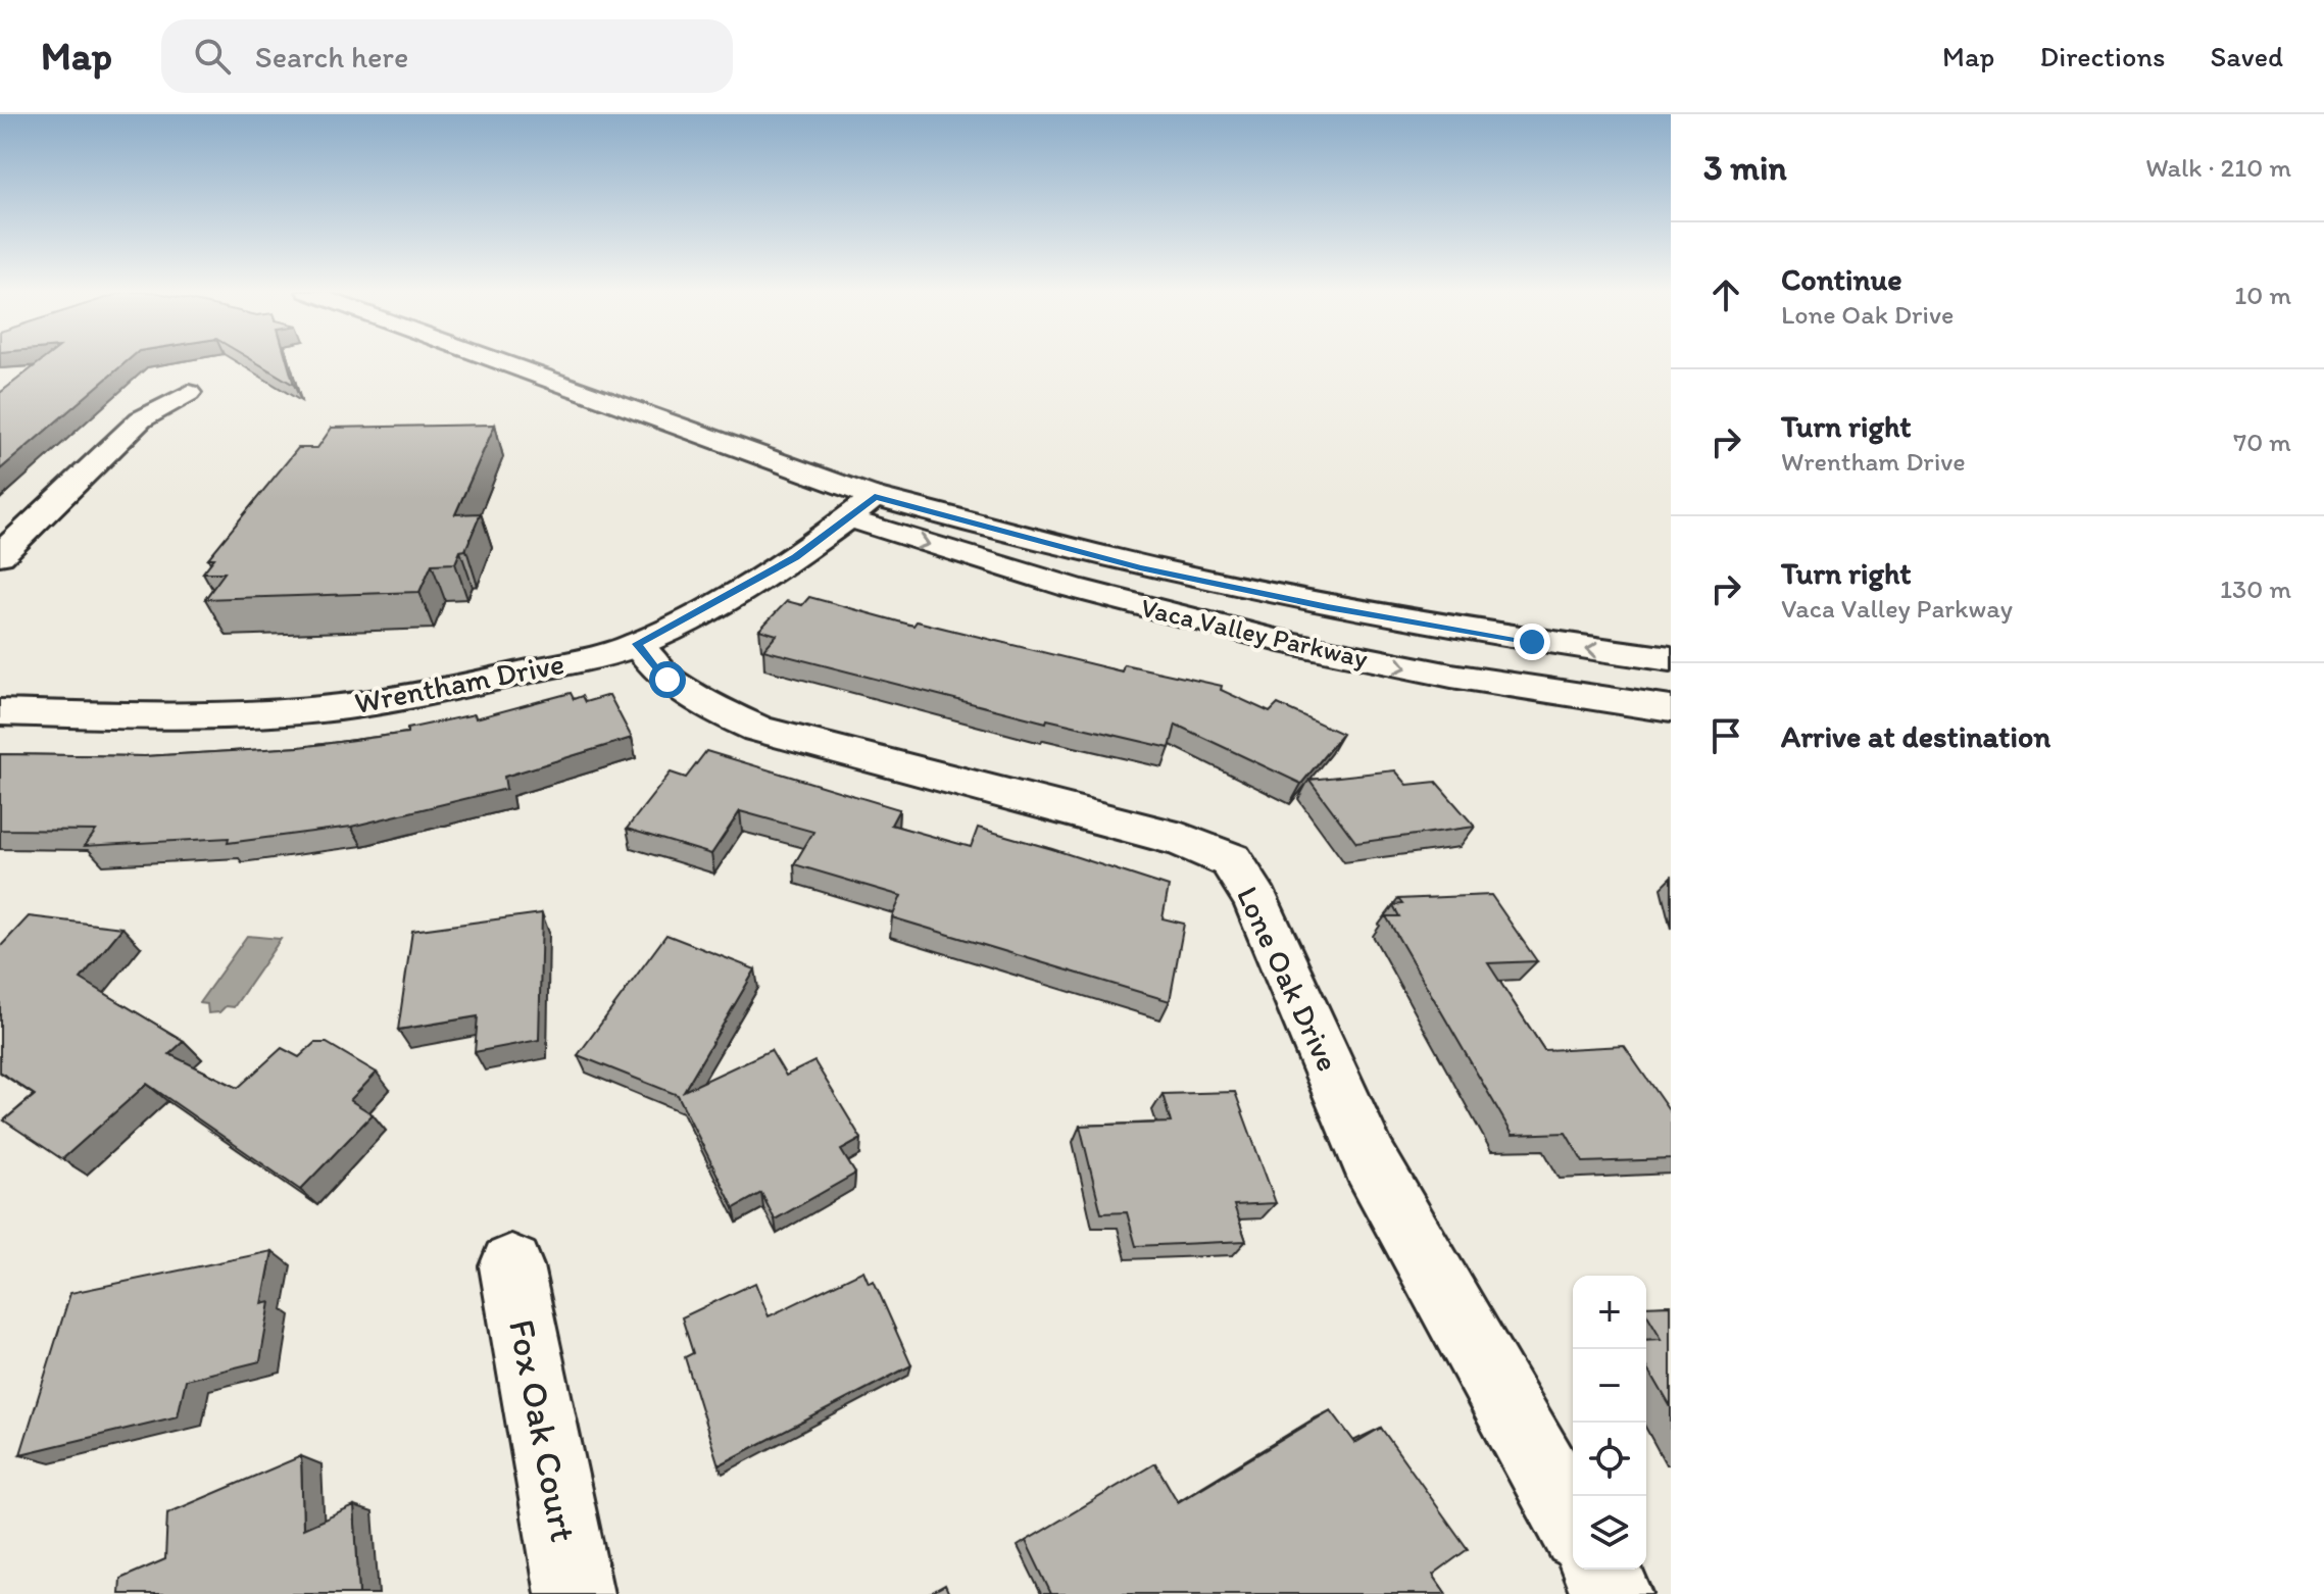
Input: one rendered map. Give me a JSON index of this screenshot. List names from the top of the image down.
{
  "streets": {
    "street": [
      "Vaca Valley Parkway",
      "Wrentham Drive",
      "Lone Oak Drive",
      "Fox Oak Court"
    ]
  },
  "crossings": [
    ["Vaca Valley Parkway", "Wrentham Drive"],
    ["Wrentham Drive", "Lone Oak Drive"]
  ],
  "page": {
    "header": "Map",
    "search": "Search here",
    "nav": ["Map", "Directions", "Saved"],
    "heading": ["3 min", "Walk · 210 m"],
    "list": [
      ["Continue", "Lone Oak Drive", "10 m"],
      ["Turn right", "Wrentham Drive", "70 m"],
      ["Turn right", "Vaca Valley Parkway", "130 m"],
      "Arrive at destination"
    ],
    "map_buttons": ["+", "−"]
  }
}
